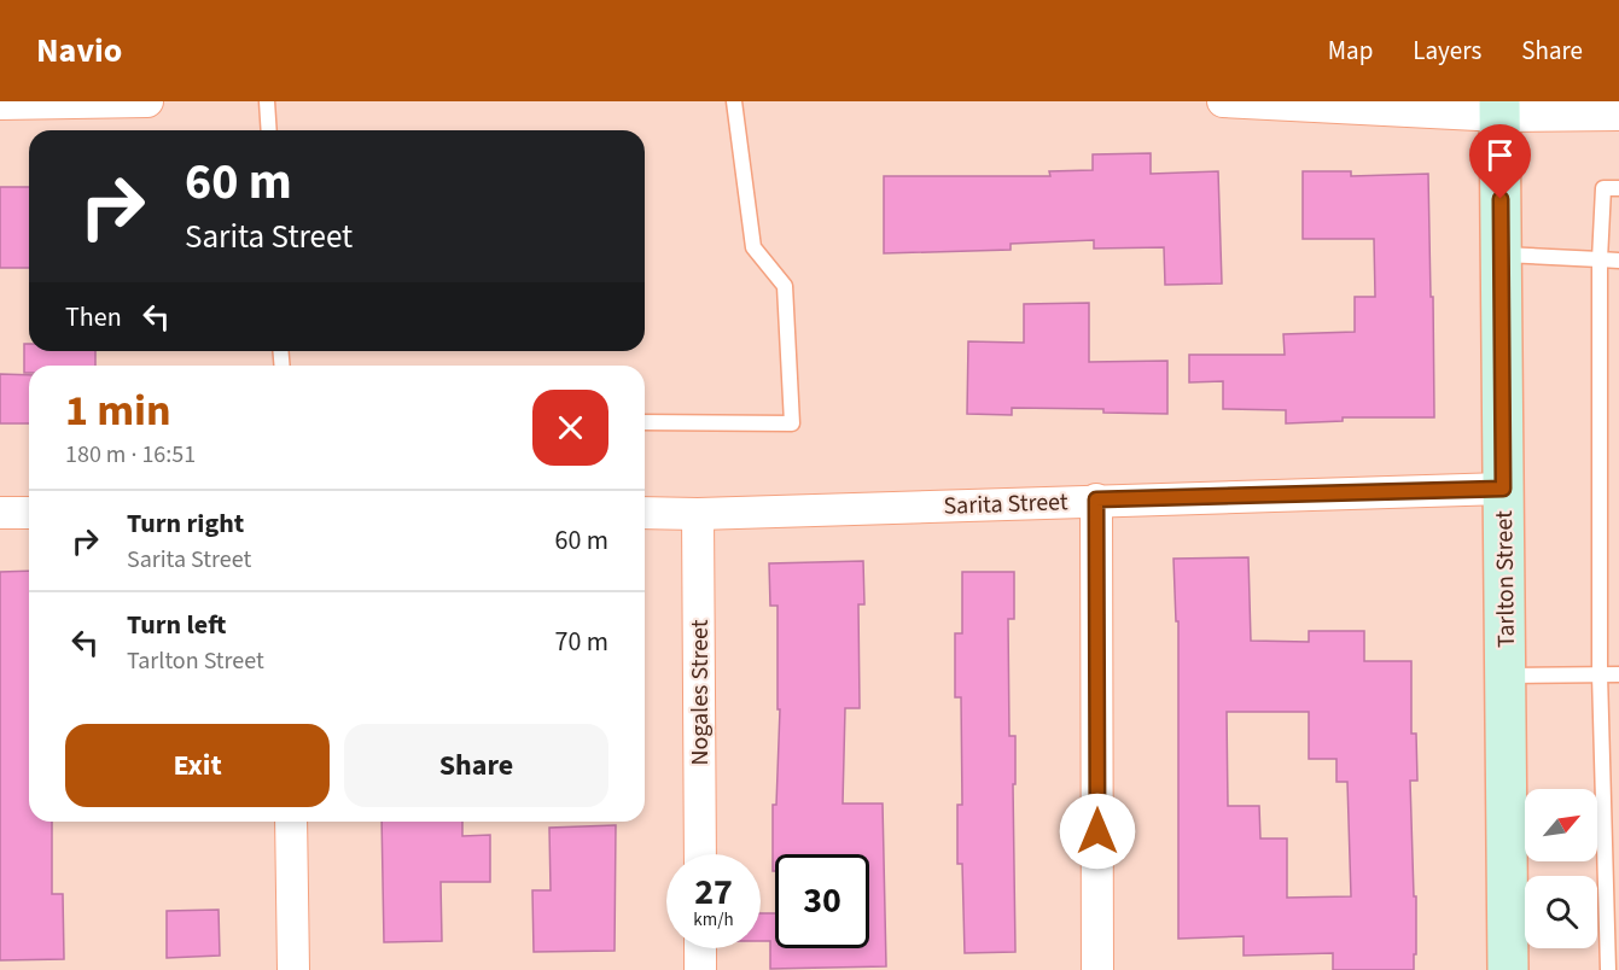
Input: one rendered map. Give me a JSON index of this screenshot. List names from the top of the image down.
{
  "streets": {
    "street": ["Sarita Street", "Tarlton Street", "Nogales Street"]
  },
  "crossings": [
    ["Sarita Street", "Tarlton Street"],
    ["Sarita Street", "Nogales Street"]
  ],
  "north": "top right",
  "page": {
    "header": "Navio",
    "nav": ["Map", "Layers", "Share"],
    "turn": ["60 m", "Sarita Street"],
    "then": "Then",
    "heading": ["1 min", "180 m · 16:51"],
    "list": [
      {
        "name": "Turn right",
        "note": "Sarita Street",
        "value": "60 m"
      },
      {
        "name": "Turn left",
        "note": "Tarlton Street",
        "value": "70 m"
      }
    ],
    "buttons": ["Exit", "Share"],
    "speed": "27 km/h",
    "limit": "30"
  }
}
